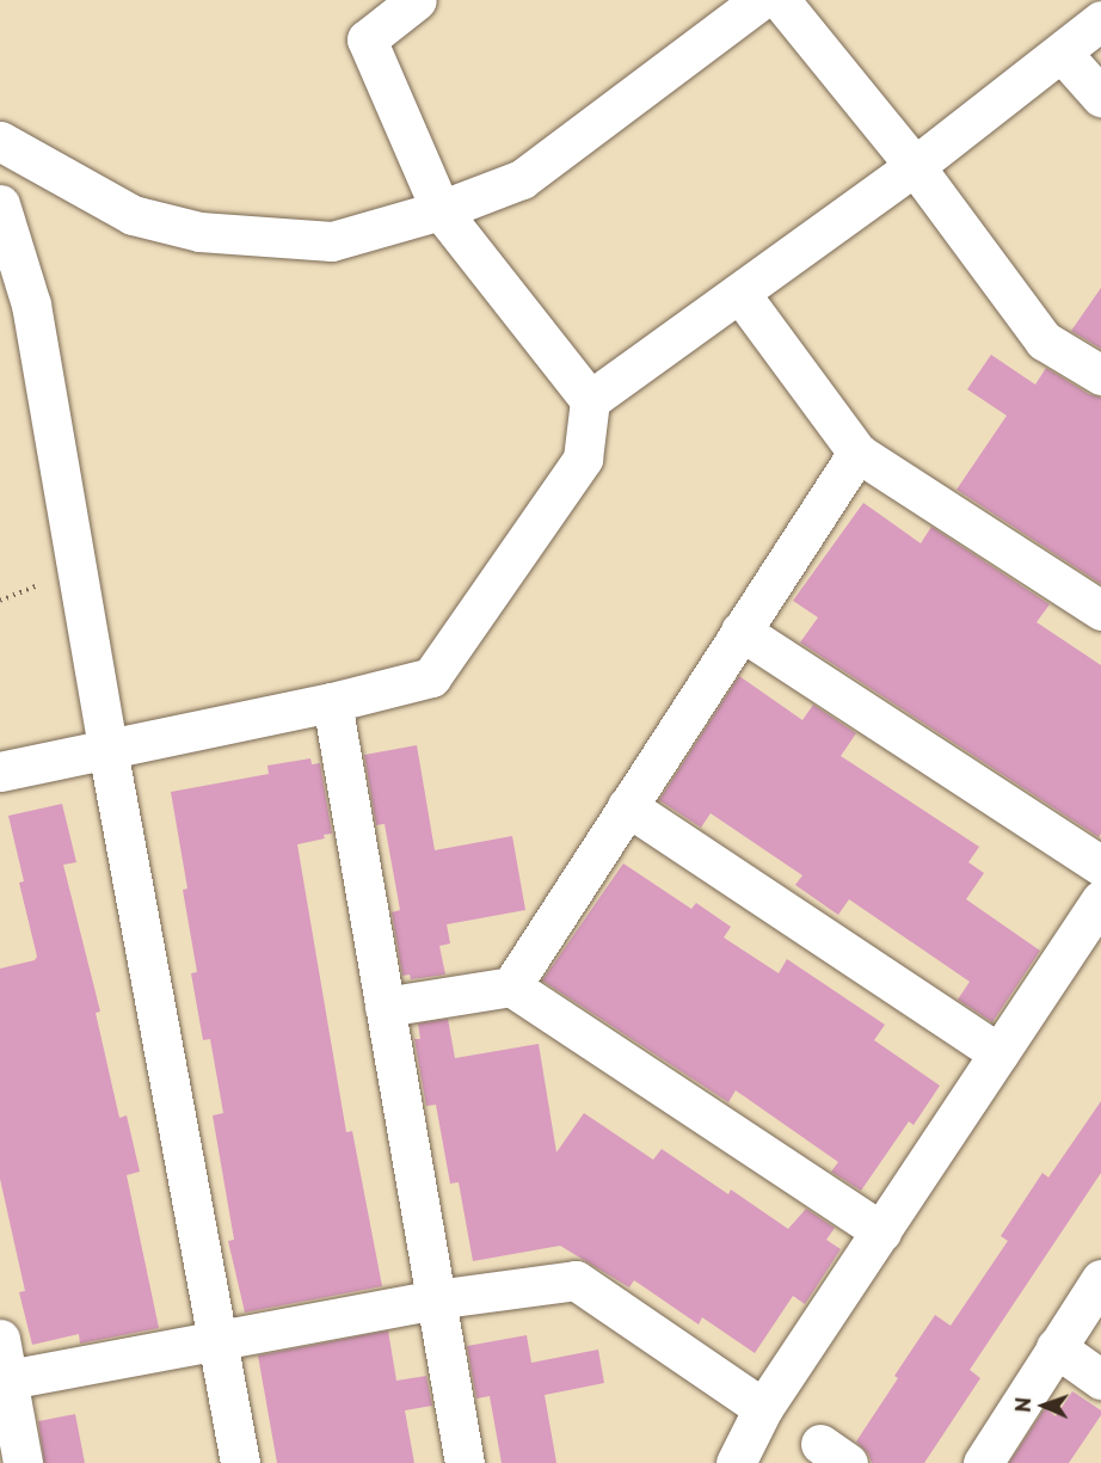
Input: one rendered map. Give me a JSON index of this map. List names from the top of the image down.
{
  "north": "left"
}
